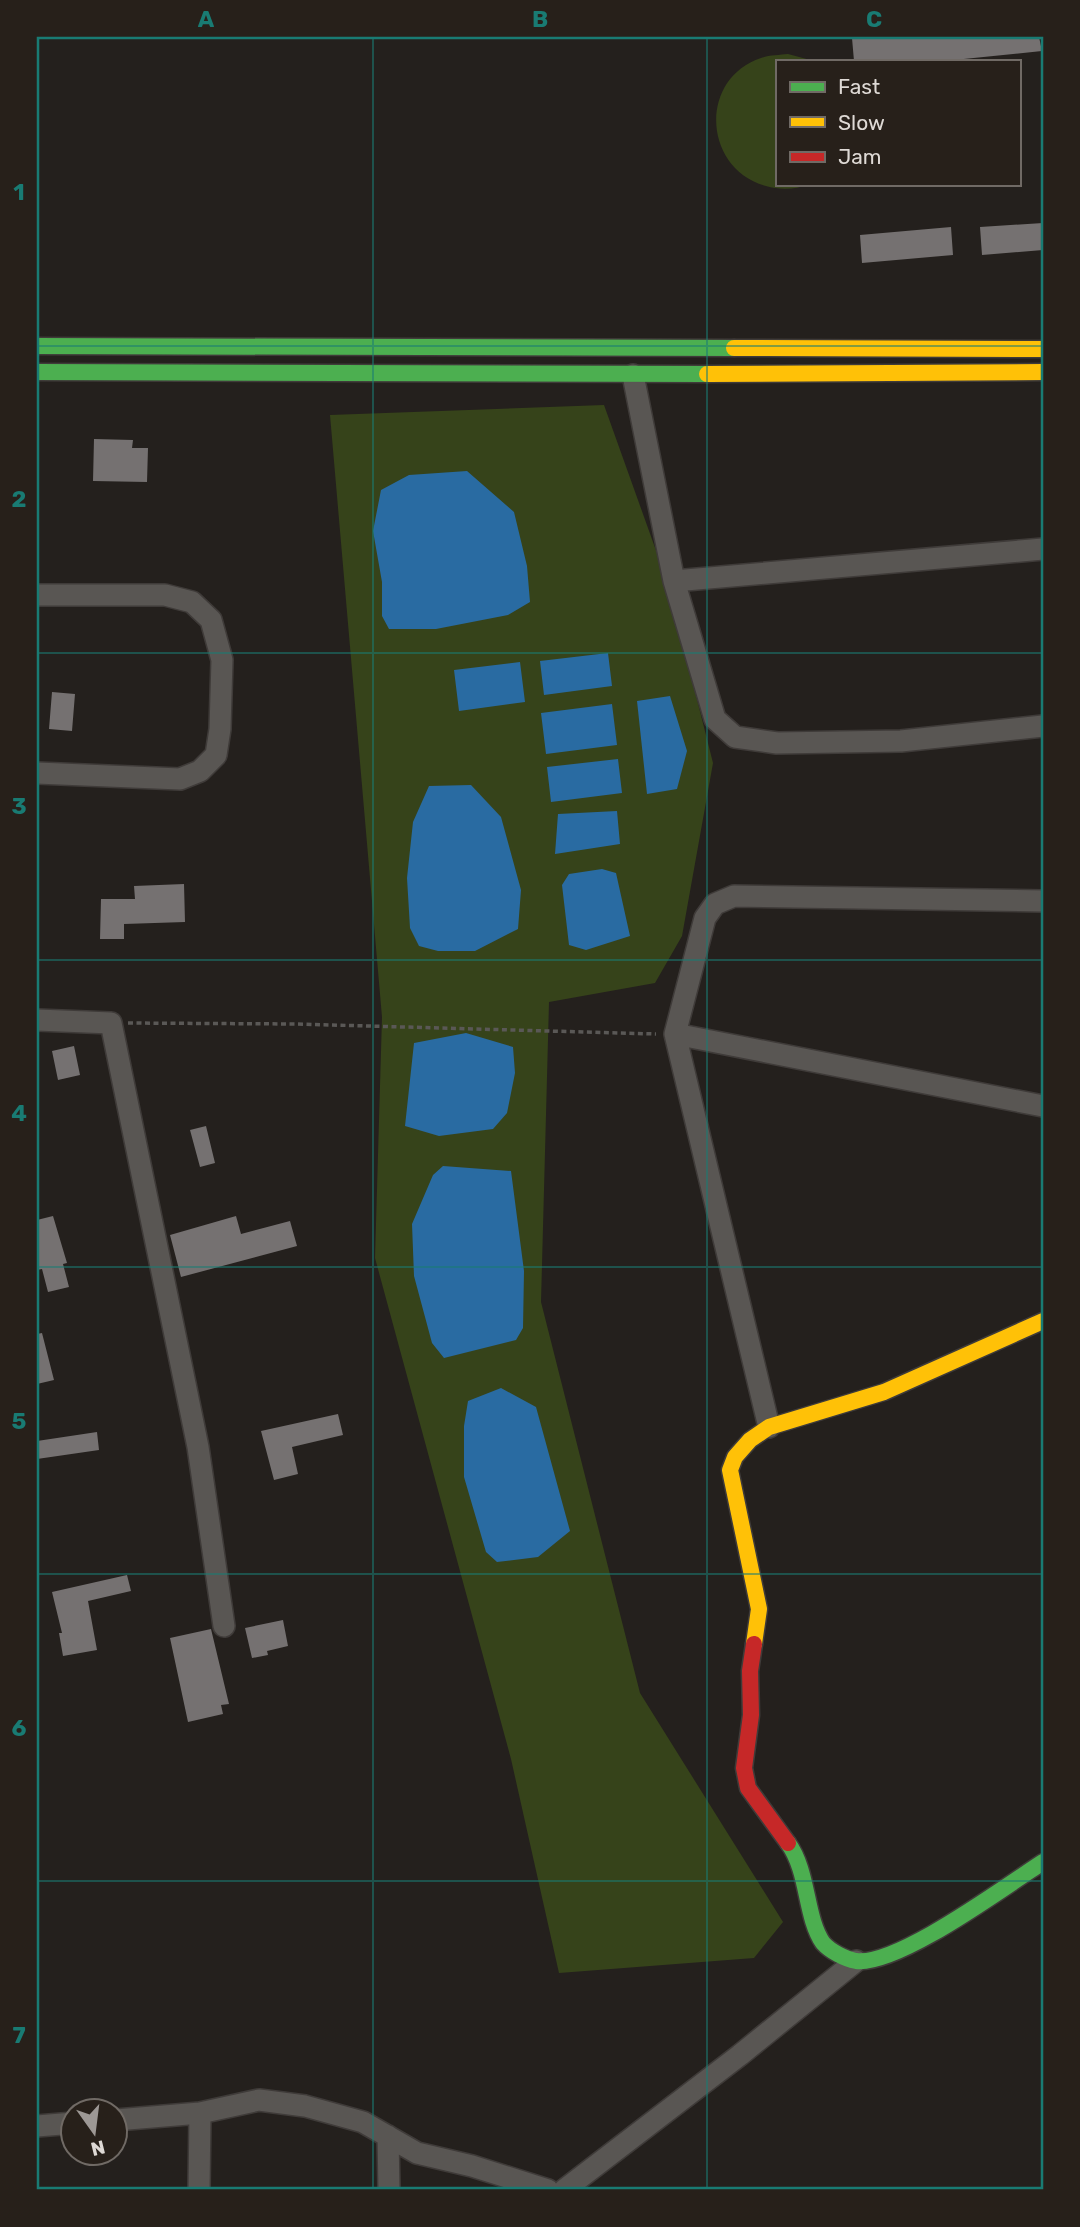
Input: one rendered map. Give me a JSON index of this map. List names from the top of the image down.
{
  "legend": ["Fast", "Slow", "Jam"],
  "north": "bottom",
  "grid": {
    "columns": ["A", "B", "C"],
    "rows": [
      "1",
      "2",
      "3",
      "4",
      "5",
      "6",
      "7"
    ]
  }
}
